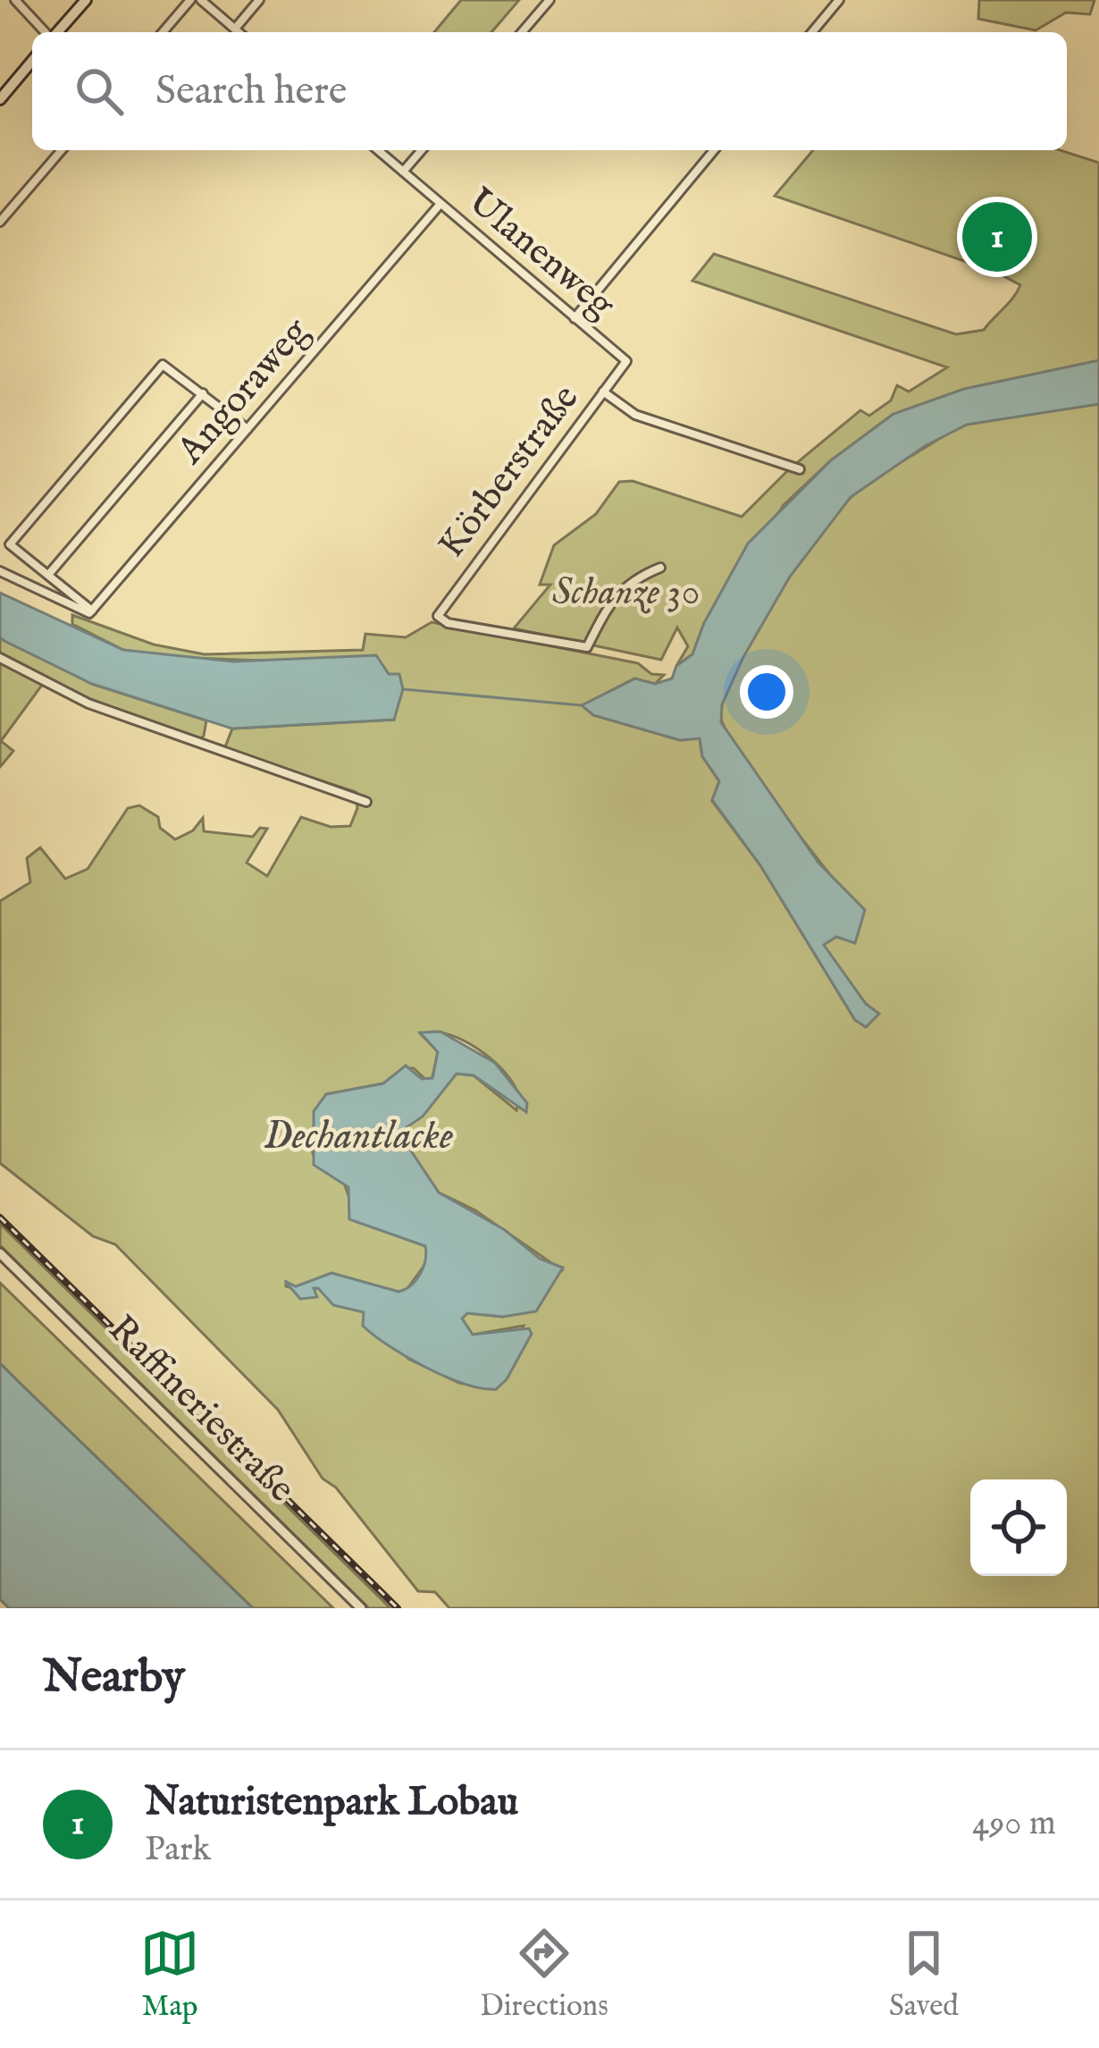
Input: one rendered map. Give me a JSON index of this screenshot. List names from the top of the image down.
{
  "streets": {
    "street": [
      "Ulanenweg",
      "Angoraweg",
      "Körberstraße",
      "Raffineriestraße"
    ]
  },
  "crossings": [
    ["Ulanenweg", "Angoraweg"],
    ["Ulanenweg", "Körberstraße"]
  ],
  "water": ["Dechantlacke"],
  "parks": ["Schanze 30"],
  "page": {
    "search": "Search here",
    "pins": "1",
    "heading": "Nearby",
    "list": [
      {
        "mark": "1",
        "name": "Naturistenpark Lobau",
        "note": "Park",
        "value": "490 m"
      }
    ],
    "nav": ["Map", "Directions", "Saved"]
  }
}
